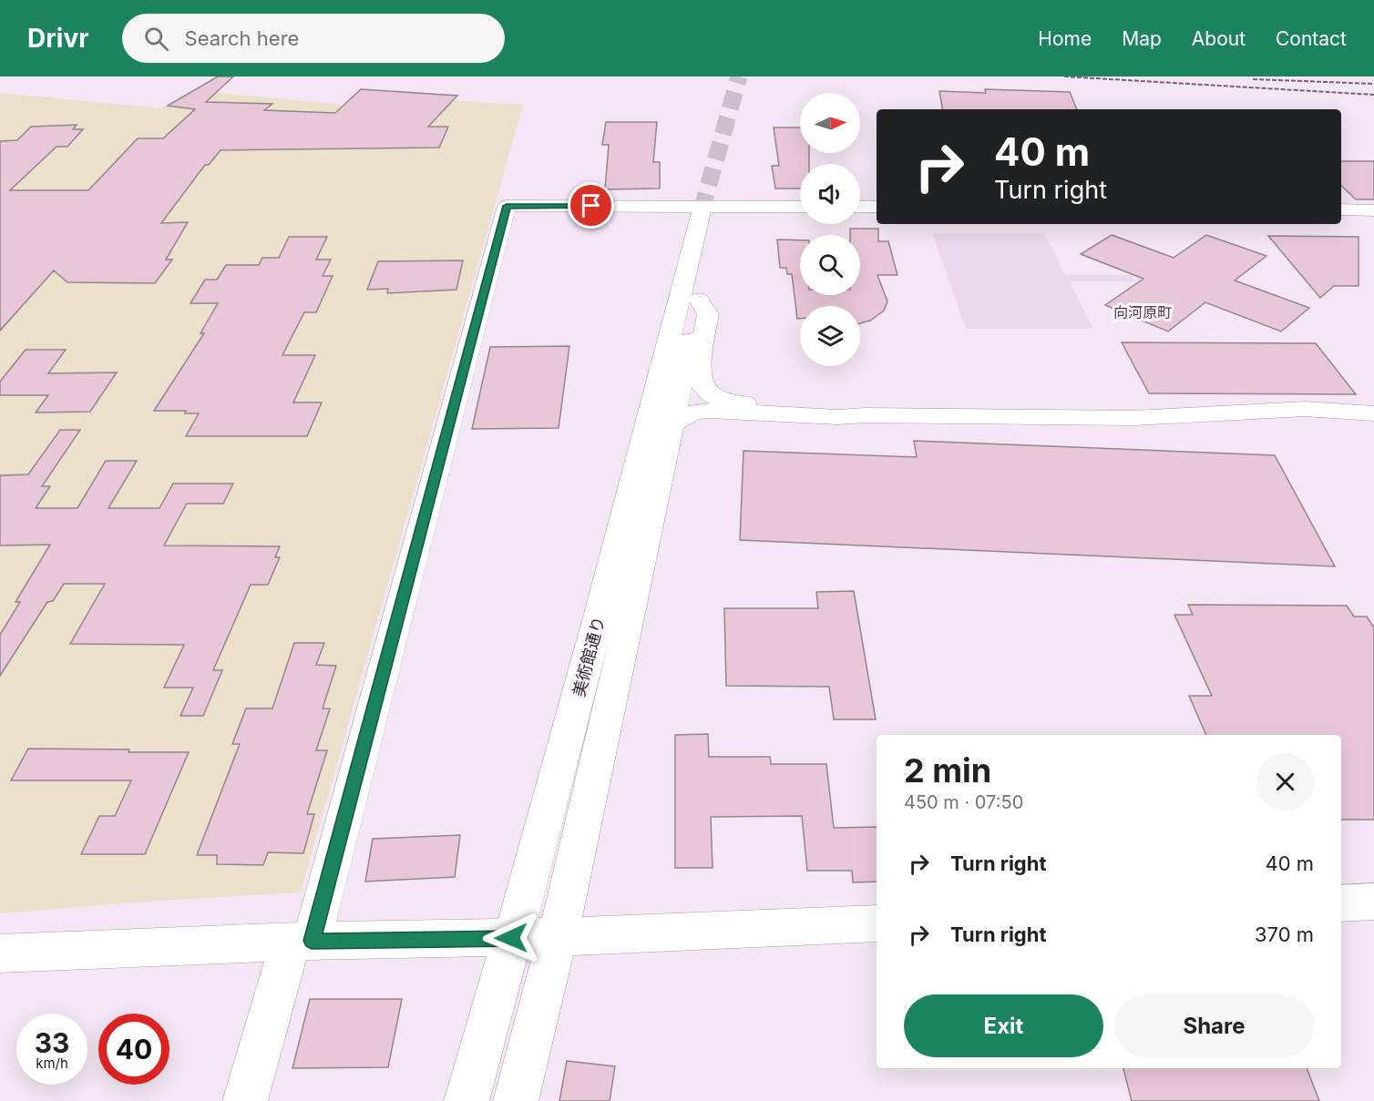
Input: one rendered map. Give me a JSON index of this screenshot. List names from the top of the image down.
{
  "streets": {
    "street": ["美術館通り"]
  },
  "districts": ["向河原町"],
  "north": "right",
  "page": {
    "header": "Drivr",
    "search": "Search here",
    "nav": [
      "Home",
      "Map",
      "About",
      "Contact"
    ],
    "turn": ["40 m", "Turn right"],
    "heading": ["2 min", "450 m · 07:50"],
    "list": [
      {
        "name": "Turn right",
        "value": "40 m"
      },
      {
        "name": "Turn right",
        "value": "370 m"
      }
    ],
    "buttons": ["Exit", "Share"],
    "speed": "33 km/h",
    "limit": "40"
  }
}
